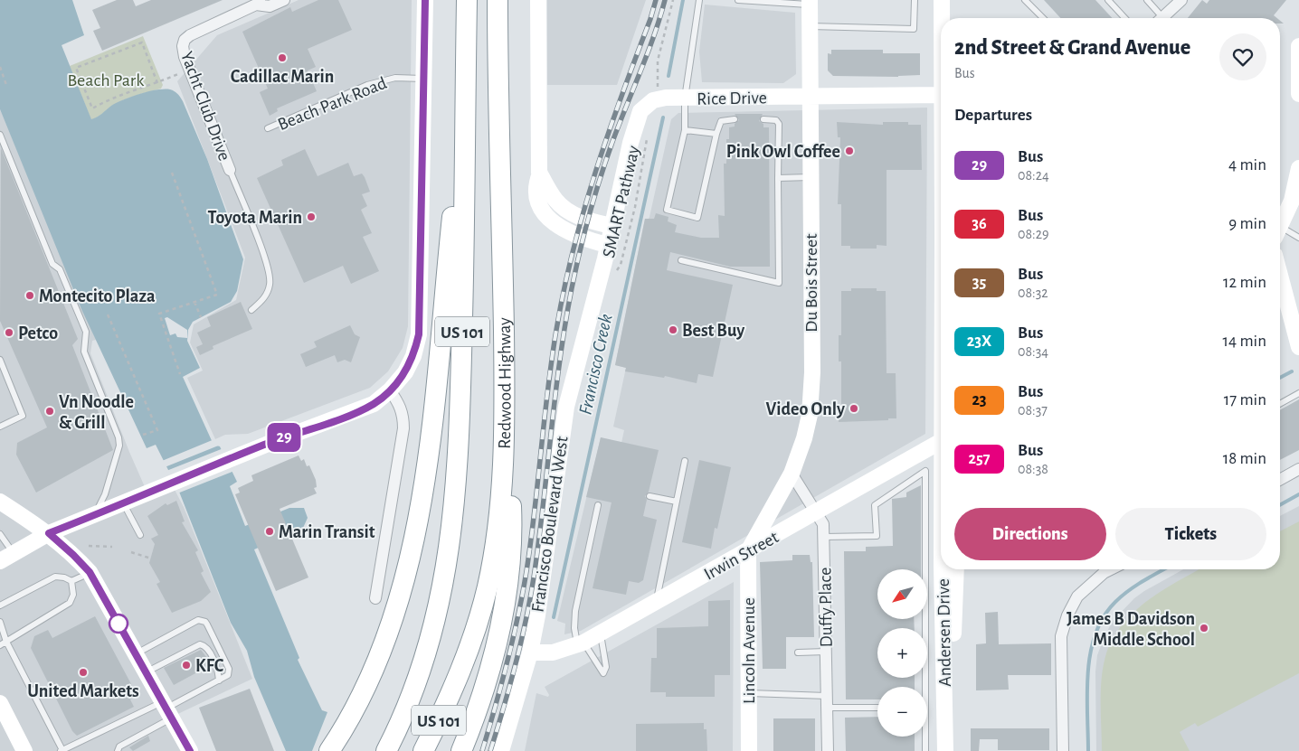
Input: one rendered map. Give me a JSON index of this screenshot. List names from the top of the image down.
{
  "streets": {
    "highway": ["US 101", "Redwood Highway"],
    "street": [
      "Rice Drive",
      "Yacht Club Drive",
      "Du Bois Street",
      "Francisco Boulevard West",
      "Irwin Street",
      "Duffy Place",
      "Andersen Drive",
      "Lincoln Avenue"
    ],
    "lane": ["Beach Park Road"],
    "path": ["SMART Pathway"]
  },
  "crossings": [
    ["Rice Drive", "Du Bois Street"],
    ["Rice Drive", "Francisco Boulevard West"],
    ["Du Bois Street", "Irwin Street"],
    ["Du Bois Street", "Duffy Place"],
    ["Du Bois Street", "Lincoln Avenue"],
    ["Francisco Boulevard West", "Irwin Street"],
    ["Irwin Street", "Duffy Place"],
    ["Irwin Street", "Lincoln Avenue"]
  ],
  "water": ["Francisco Creek"],
  "parks": ["Beach Park"],
  "places": [
    "Cadillac Marin",
    "Pink Owl Coffee",
    "Toyota Marin",
    "Montecito Plaza",
    "Best Buy",
    "Petco",
    "Video Only",
    "Vn Noodle & Grill",
    "Marin Transit",
    "James B Davidson Middle School",
    "KFC",
    "United Markets"
  ],
  "lines": ["bus line 29"],
  "north": "bottom left",
  "page": {
    "on_map": "29",
    "heading": [
      ["2nd Street & Grand Avenue", "Bus"],
      "Departures"
    ],
    "list": [
      {
        "mark": "29",
        "name": "Bus",
        "note": "08:24",
        "value": "4 min"
      },
      {
        "mark": "36",
        "name": "Bus",
        "note": "08:29",
        "value": "9 min"
      },
      {
        "mark": "35",
        "name": "Bus",
        "note": "08:32",
        "value": "12 min"
      },
      {
        "mark": "23X",
        "name": "Bus",
        "note": "08:34",
        "value": "14 min"
      },
      {
        "mark": "23",
        "name": "Bus",
        "note": "08:37",
        "value": "17 min"
      },
      {
        "mark": "257",
        "name": "Bus",
        "note": "08:38",
        "value": "18 min"
      }
    ],
    "buttons": ["Directions", "Tickets"],
    "map_buttons": ["+", "−"]
  }
}
